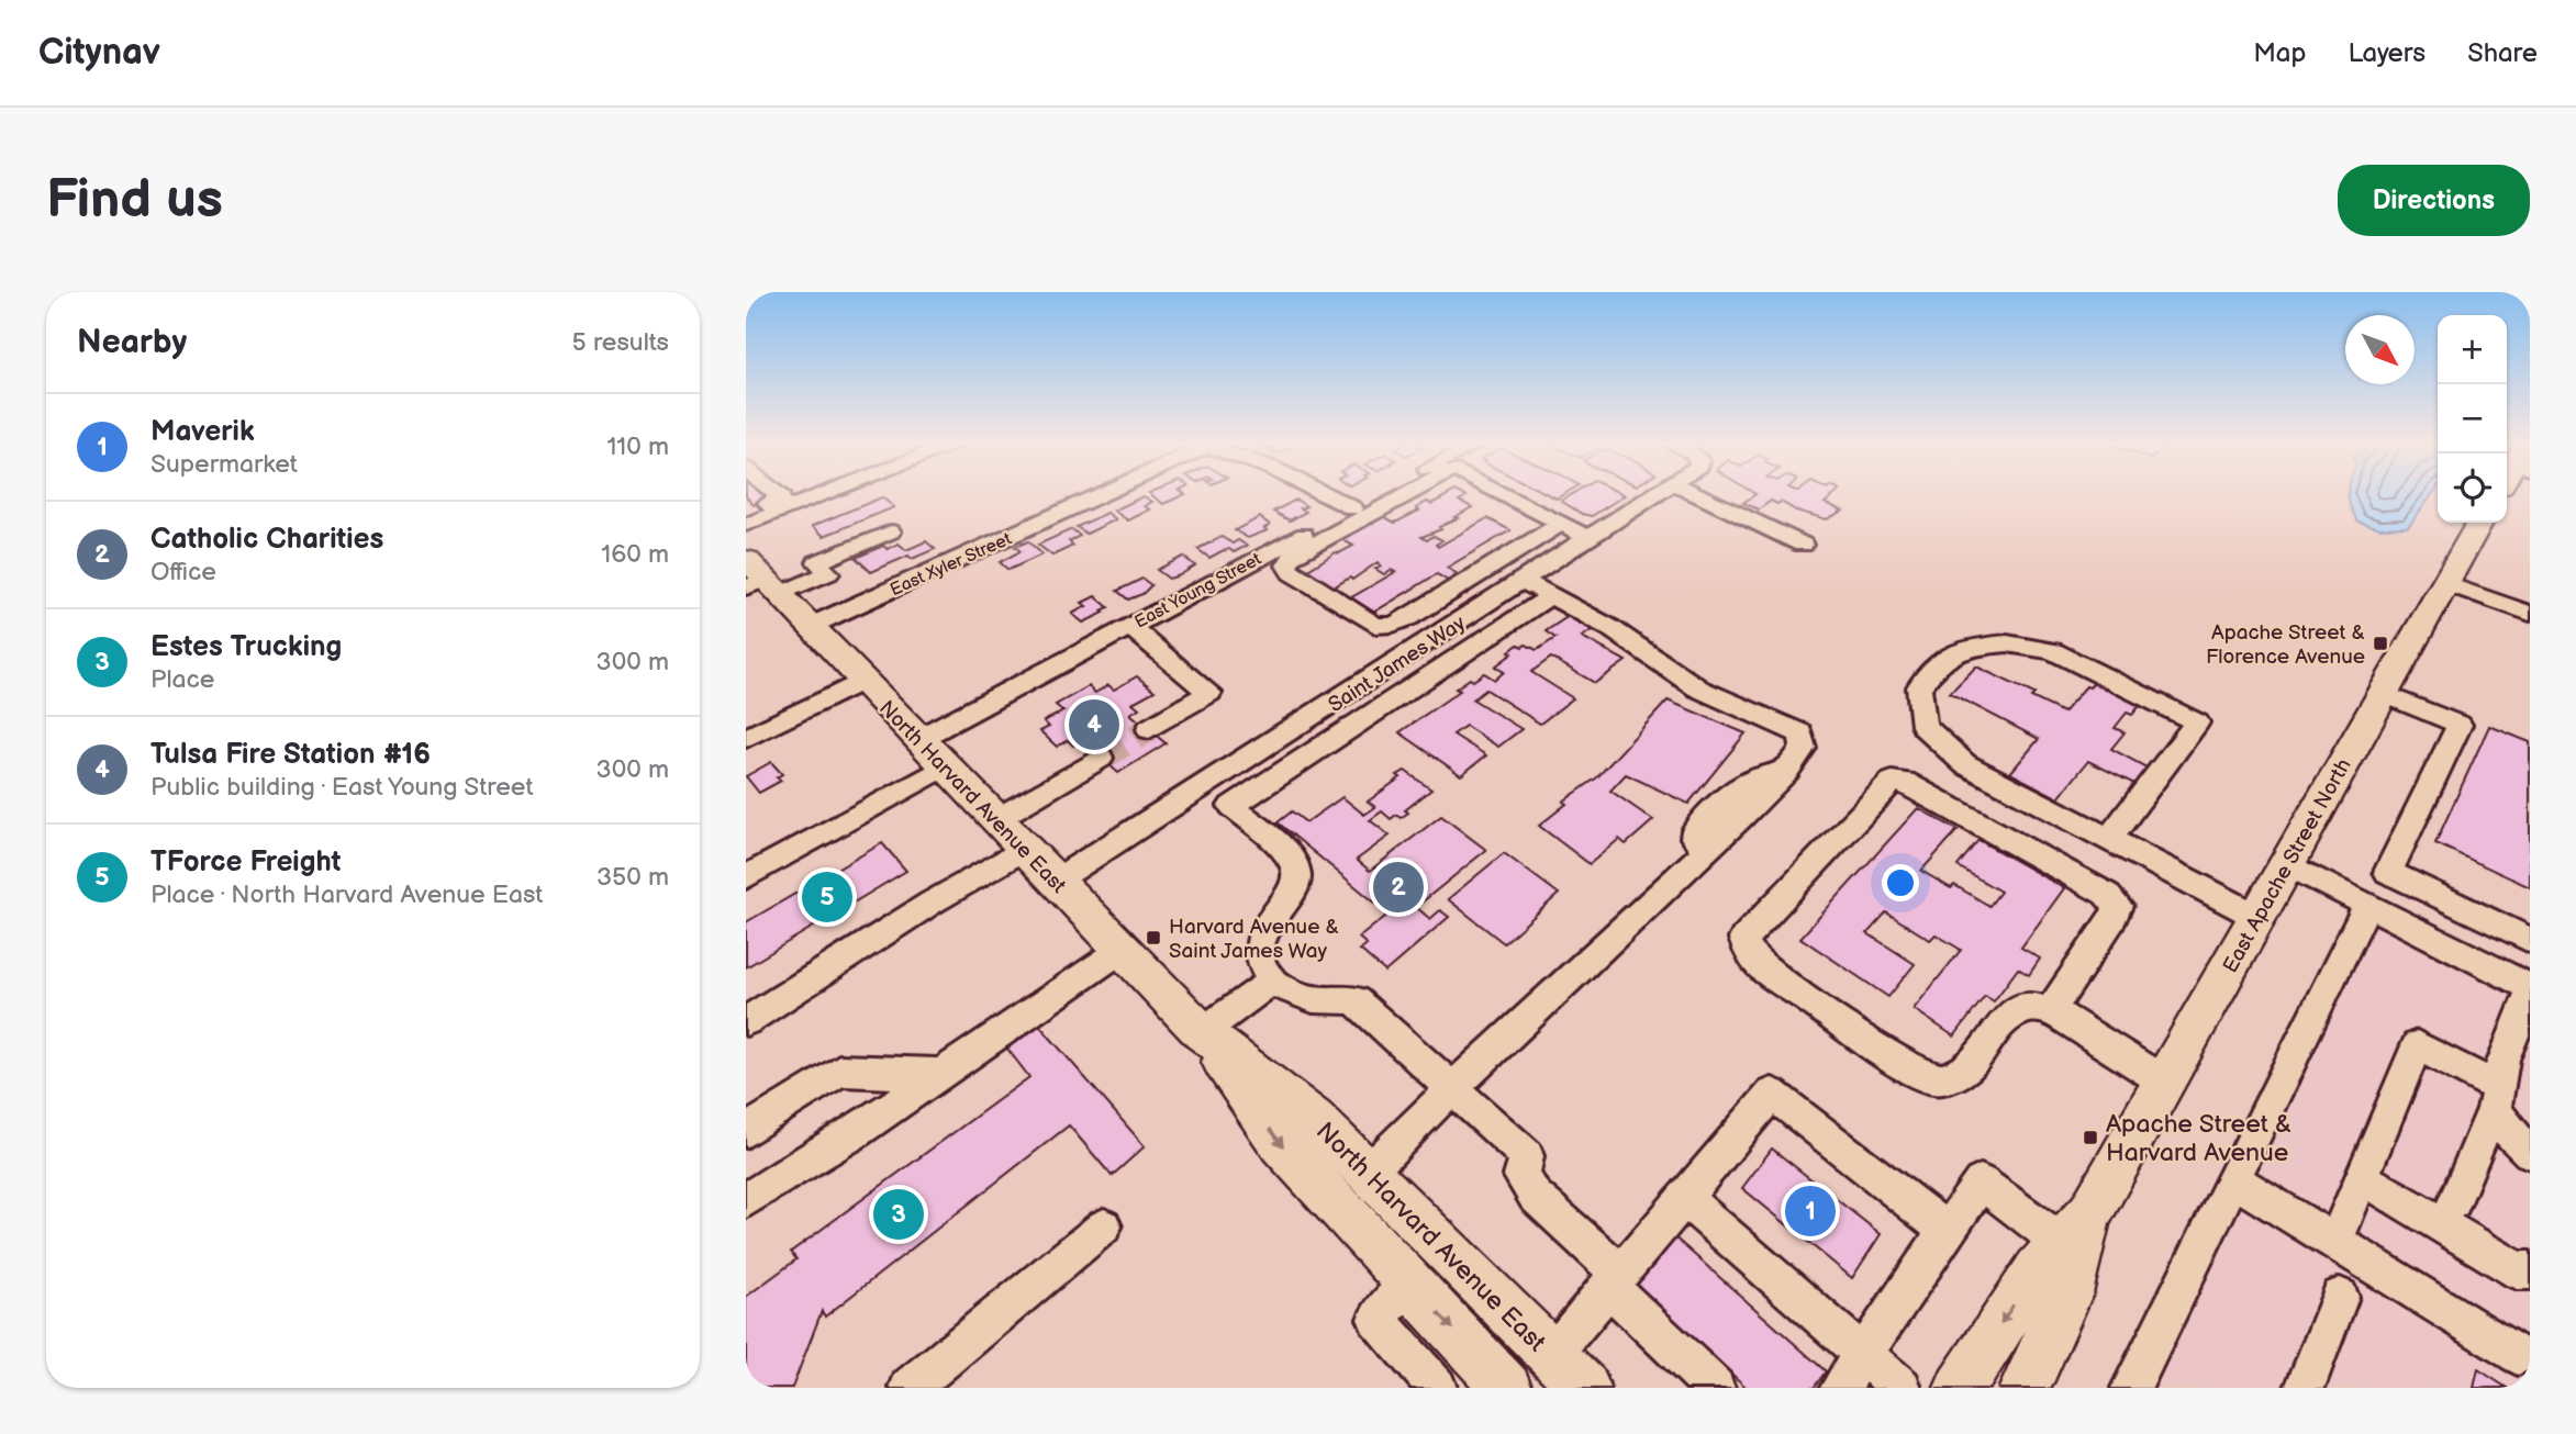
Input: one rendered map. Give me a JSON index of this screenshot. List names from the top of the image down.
{
  "streets": {
    "main road": ["North Harvard Avenue East", "East Apache Street North"],
    "street": ["East Xyler Street", "East Young Street", "Saint James Way"]
  },
  "crossings": [
    ["East Xyler Street", "North Harvard Avenue East"],
    ["East Young Street", "North Harvard Avenue East"],
    ["Saint James Way", "North Harvard Avenue East"]
  ],
  "places": {
    "transit": ["Apache Street & Florence Avenue", "Harvard Avenue & Saint James Way", "Apache Street & Harvard Avenue"]
  },
  "north": "bottom right",
  "page": {
    "header": "Citynav",
    "nav": ["Map", "Layers", "Share"],
    "buttons": "Directions",
    "title": "Find us",
    "heading": ["Nearby", "5 results"],
    "map_buttons": ["+", "−"],
    "list": [
      {
        "mark": "1",
        "name": "Maverik",
        "note": "Supermarket",
        "value": "110 m"
      },
      {
        "mark": "2",
        "name": "Catholic Charities",
        "note": "Office",
        "value": "160 m"
      },
      {
        "mark": "3",
        "name": "Estes Trucking",
        "note": "Place",
        "value": "300 m"
      },
      {
        "mark": "4",
        "name": "Tulsa Fire Station #16",
        "note": "Public building · East Young Street",
        "value": "300 m"
      },
      {
        "mark": "5",
        "name": "TForce Freight",
        "note": "Place · North Harvard Avenue East",
        "value": "350 m"
      }
    ],
    "pins": [
      "4",
      "2",
      "5",
      "1",
      "3"
    ]
  }
}
